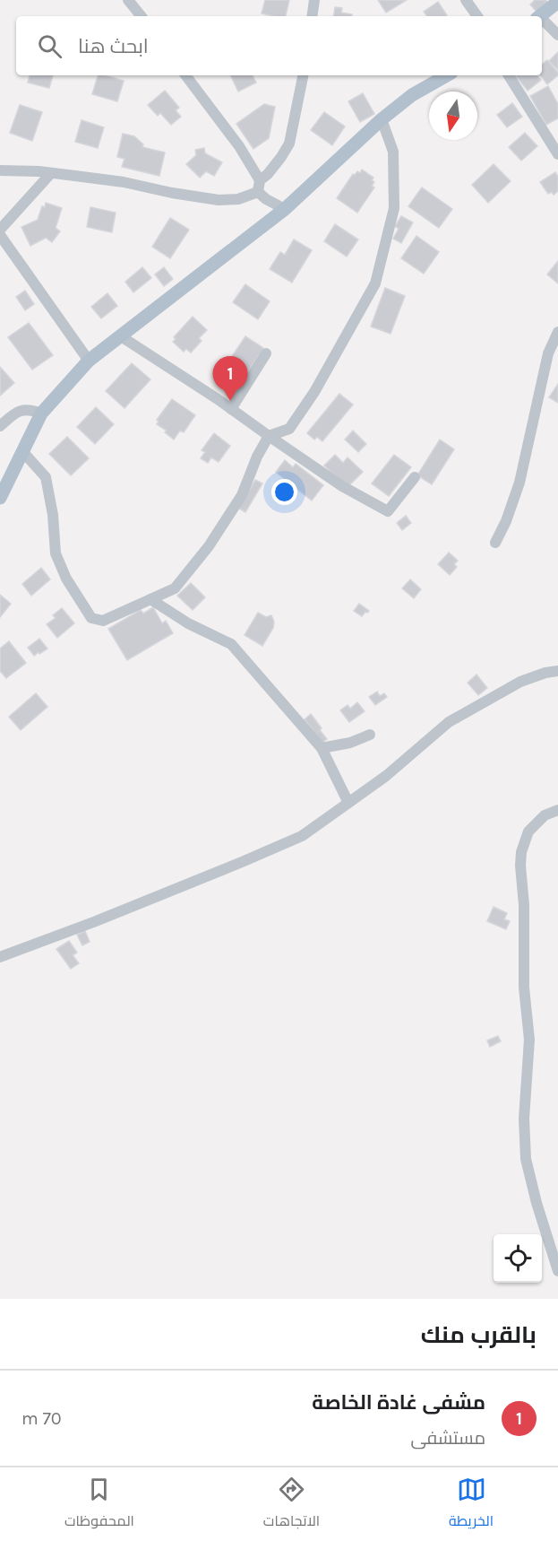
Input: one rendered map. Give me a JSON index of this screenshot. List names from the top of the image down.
{
  "north": "bottom",
  "page": {
    "search": "ابحث هنا",
    "pins": "1",
    "heading": "بالقرب منك",
    "list": [
      {
        "mark": "1",
        "name": "مشفى غادة الخاصة",
        "note": "مستشفى",
        "value": "70 m"
      }
    ],
    "nav": ["الخريطة", "الاتجاهات", "المحفوظات"]
  }
}
